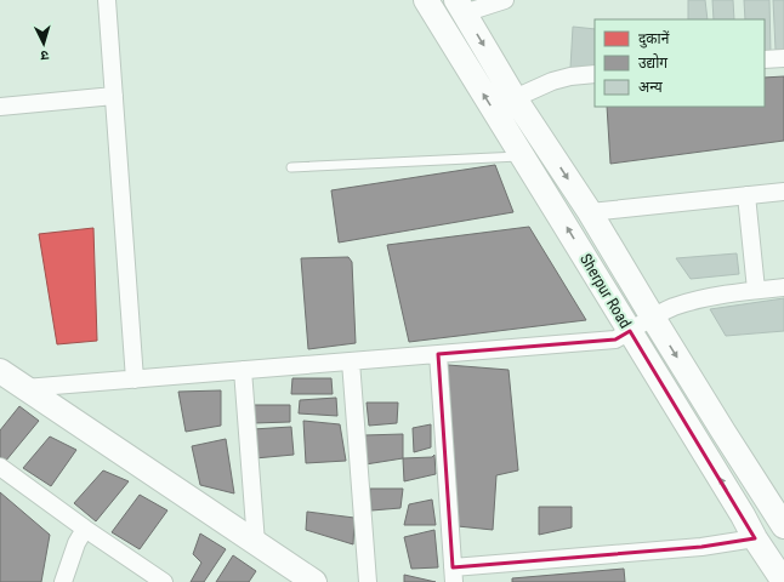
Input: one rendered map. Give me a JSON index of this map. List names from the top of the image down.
{
  "streets": {
    "street": ["Sherpur Road"]
  },
  "legend": ["दुकानें", "उद्योग", "अन्य"],
  "north": "bottom"
}
